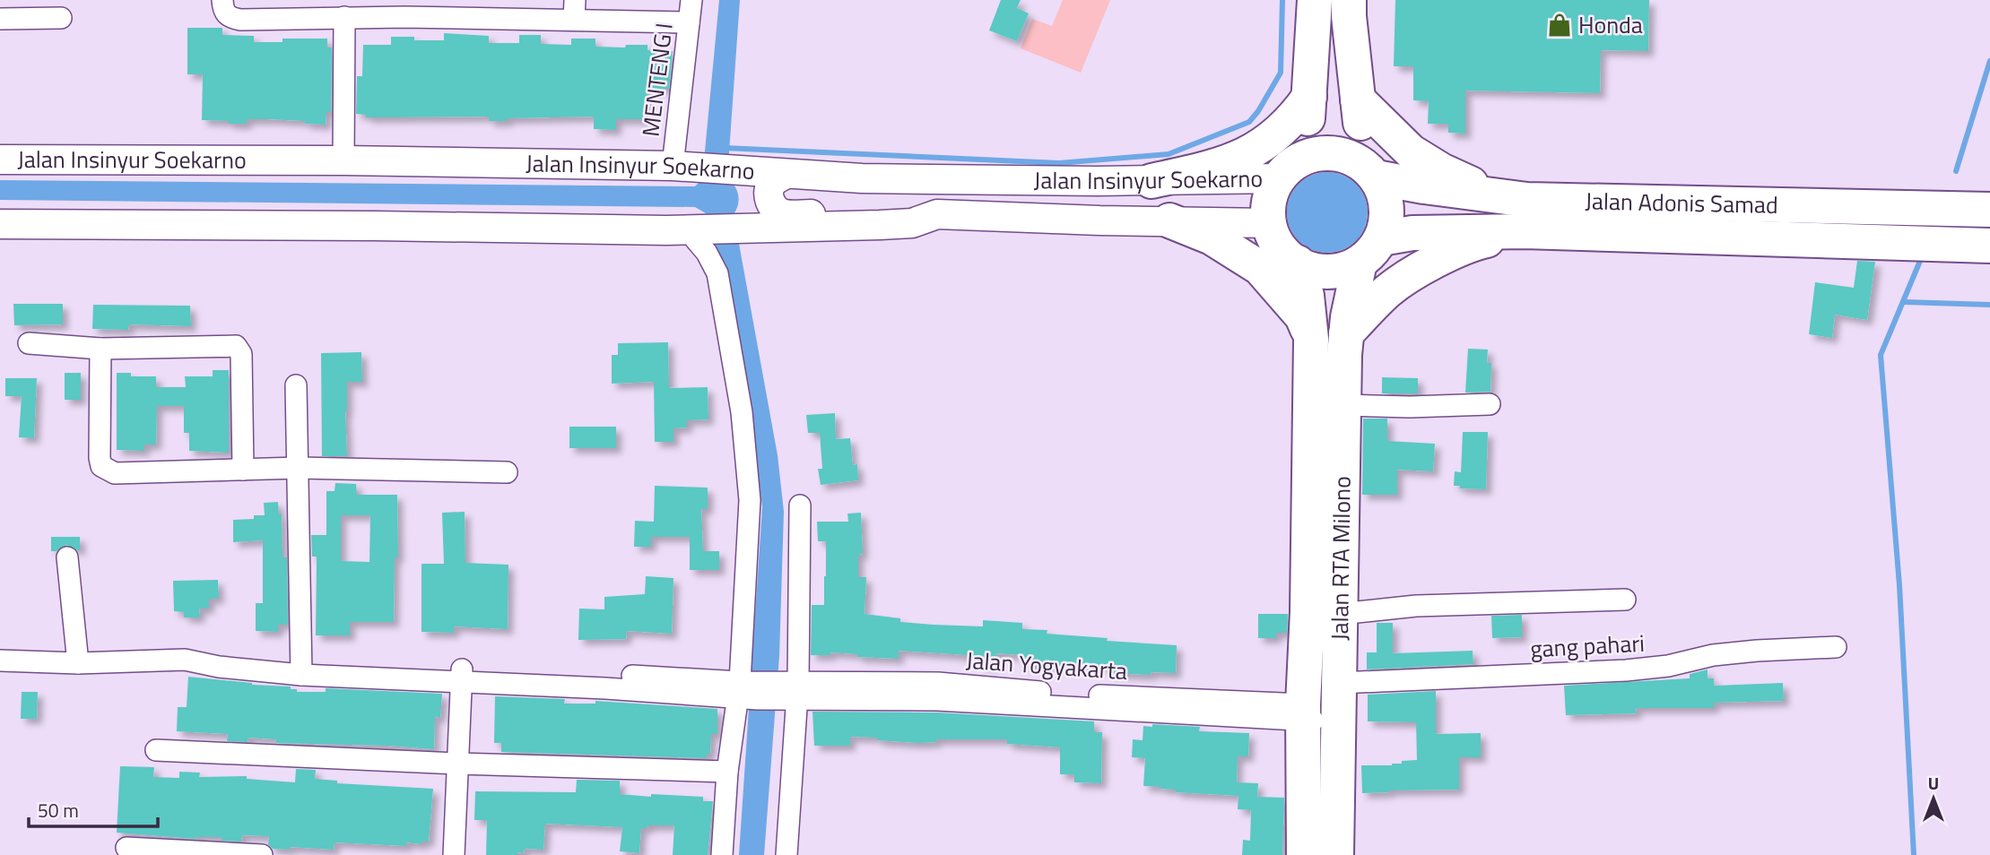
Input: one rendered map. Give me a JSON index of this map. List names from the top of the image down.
{
  "streets": {
    "highway": ["Jalan Adonis Samad", "Jalan RTA Milono"],
    "street": ["MENTENG I", "Jalan Insinyur Soekarno", "gang pahari"]
  },
  "crossings": [
    ["MENTENG I", "Jalan Insinyur Soekarno"],
    ["Jalan Insinyur Soekarno", "Jalan Adonis Samad"],
    ["Jalan Insinyur Soekarno", "Jalan RTA Milono"],
    ["Jalan Adonis Samad", "Jalan RTA Milono"],
    ["Jalan RTA Milono", "gang pahari"]
  ],
  "places": {
    "shop": ["Honda"]
  },
  "scale_bar": "50 m",
  "north": "top"
}
